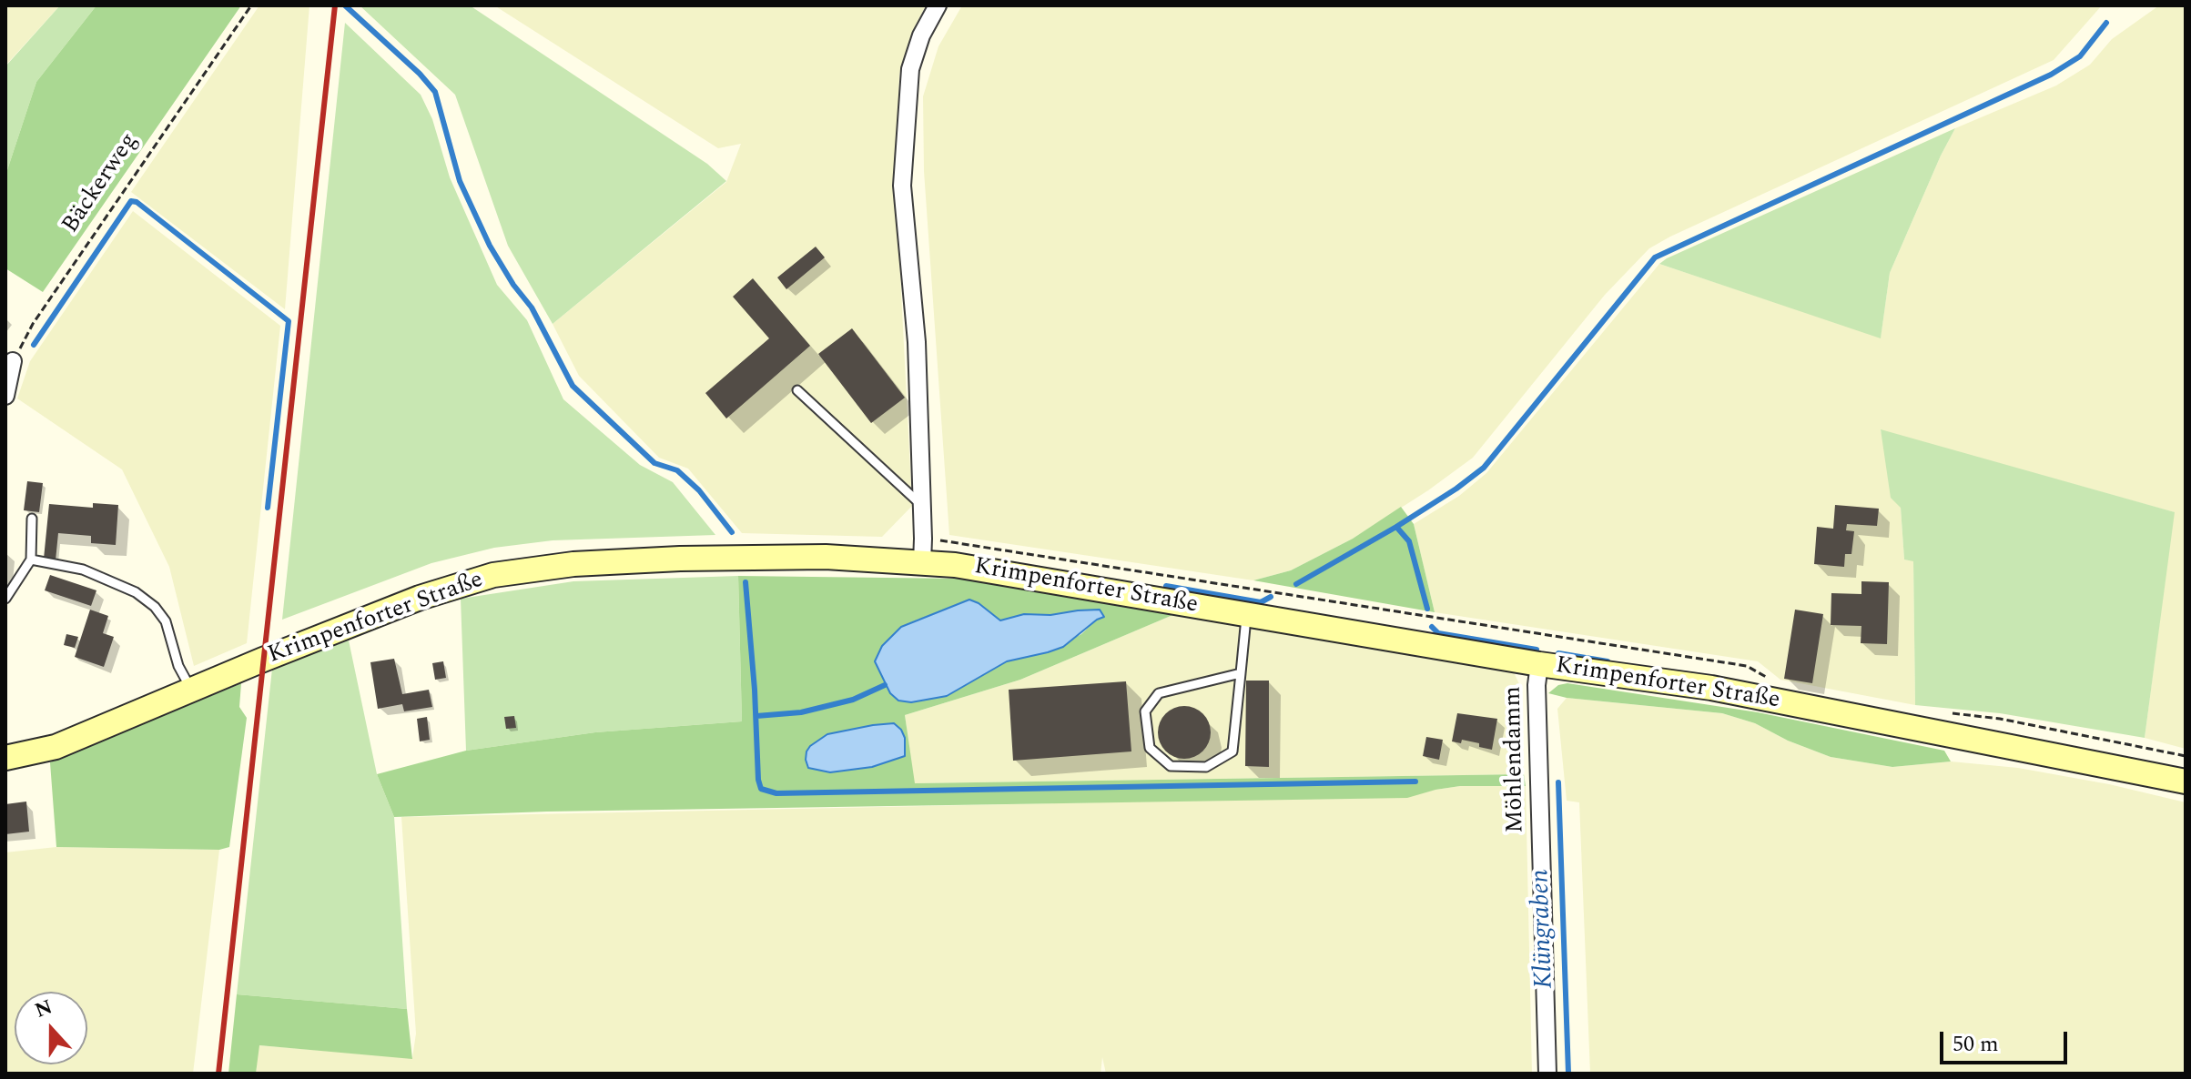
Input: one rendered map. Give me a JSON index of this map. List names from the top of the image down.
{
  "streets": {
    "street": ["Krimpenforter Straße", "Möhlendamm"],
    "path": ["Bäckerweg"]
  },
  "crossings": [
    ["Krimpenforter Straße", "Möhlendamm"]
  ],
  "water": ["Klüngraben"],
  "scale_bar": "50 m",
  "north": "top"
}
